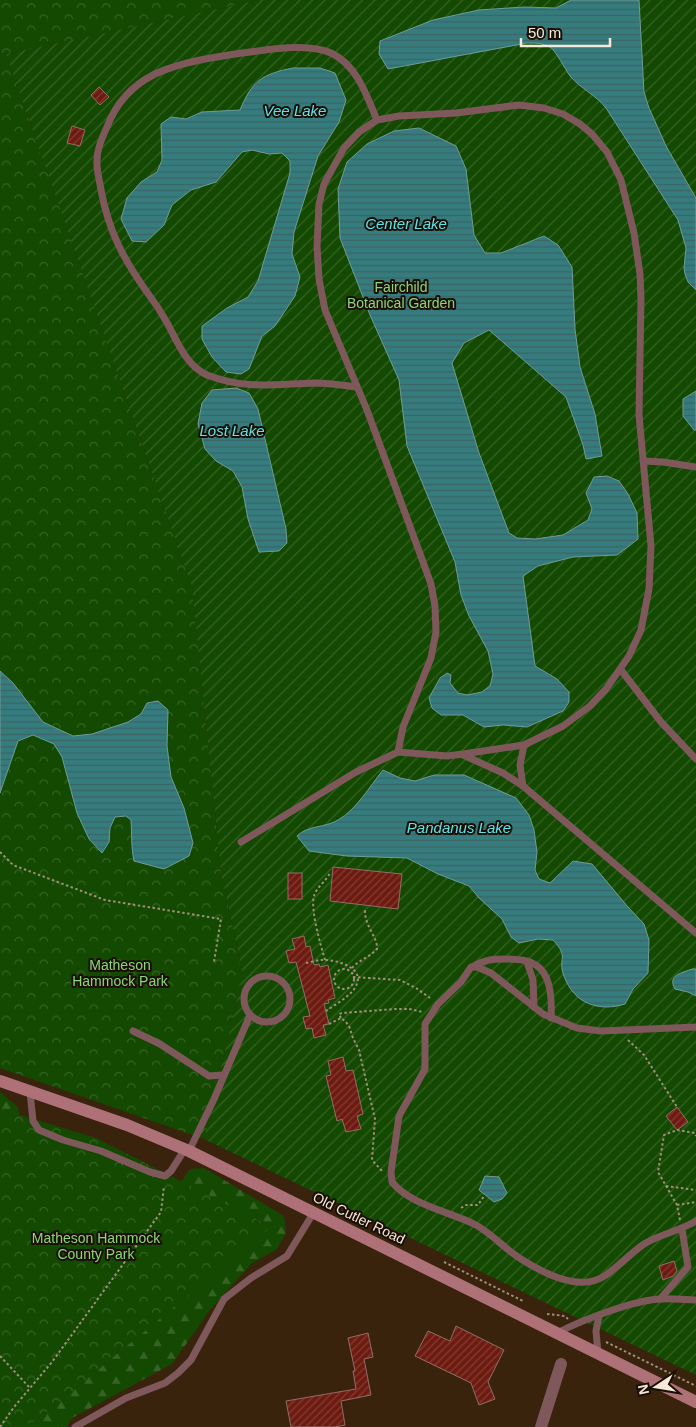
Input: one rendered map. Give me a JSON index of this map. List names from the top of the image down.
{
  "streets": {
    "main road": ["Old Cutler Road"]
  },
  "water": [
    "Vee Lake",
    "Center Lake",
    "Lost Lake",
    "Pandanus Lake"
  ],
  "parks": ["Fairchild Botanical Garden", "Matheson Hammock Park", "Matheson Hammock County Park"],
  "scale_bar": "50 m",
  "north": "left"
}
